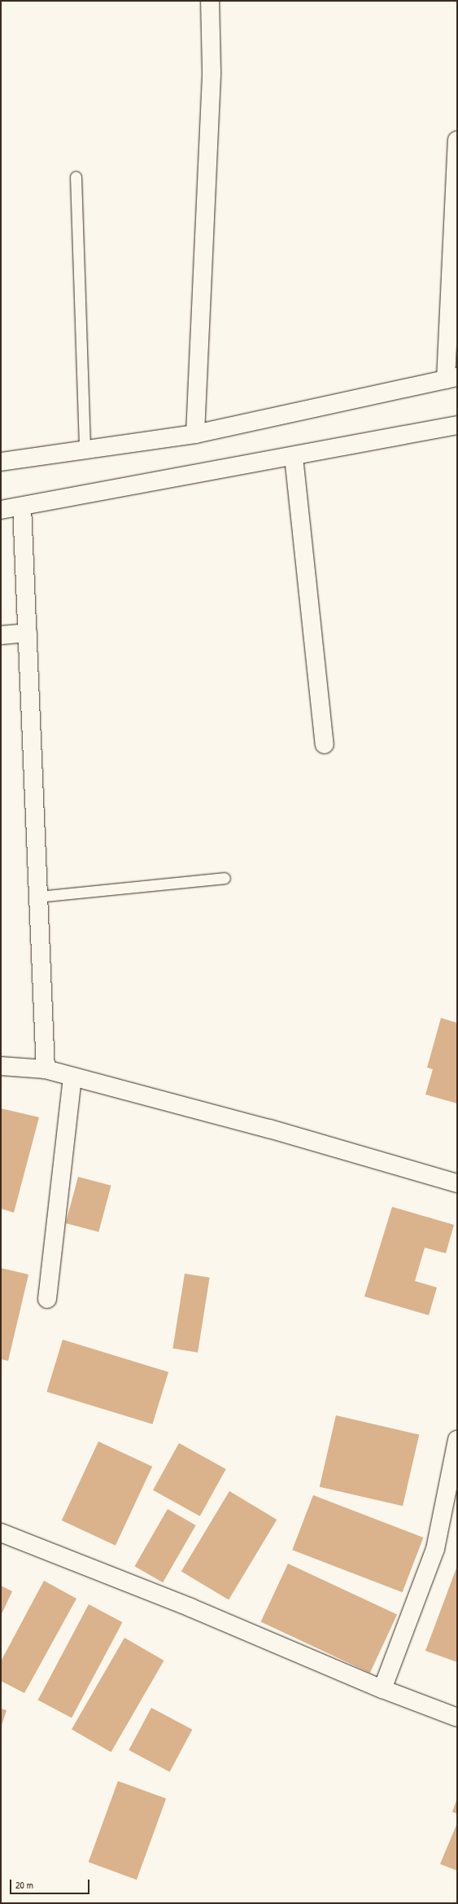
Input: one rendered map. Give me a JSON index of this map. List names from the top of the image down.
{
  "scale_bar": "20 m"
}
